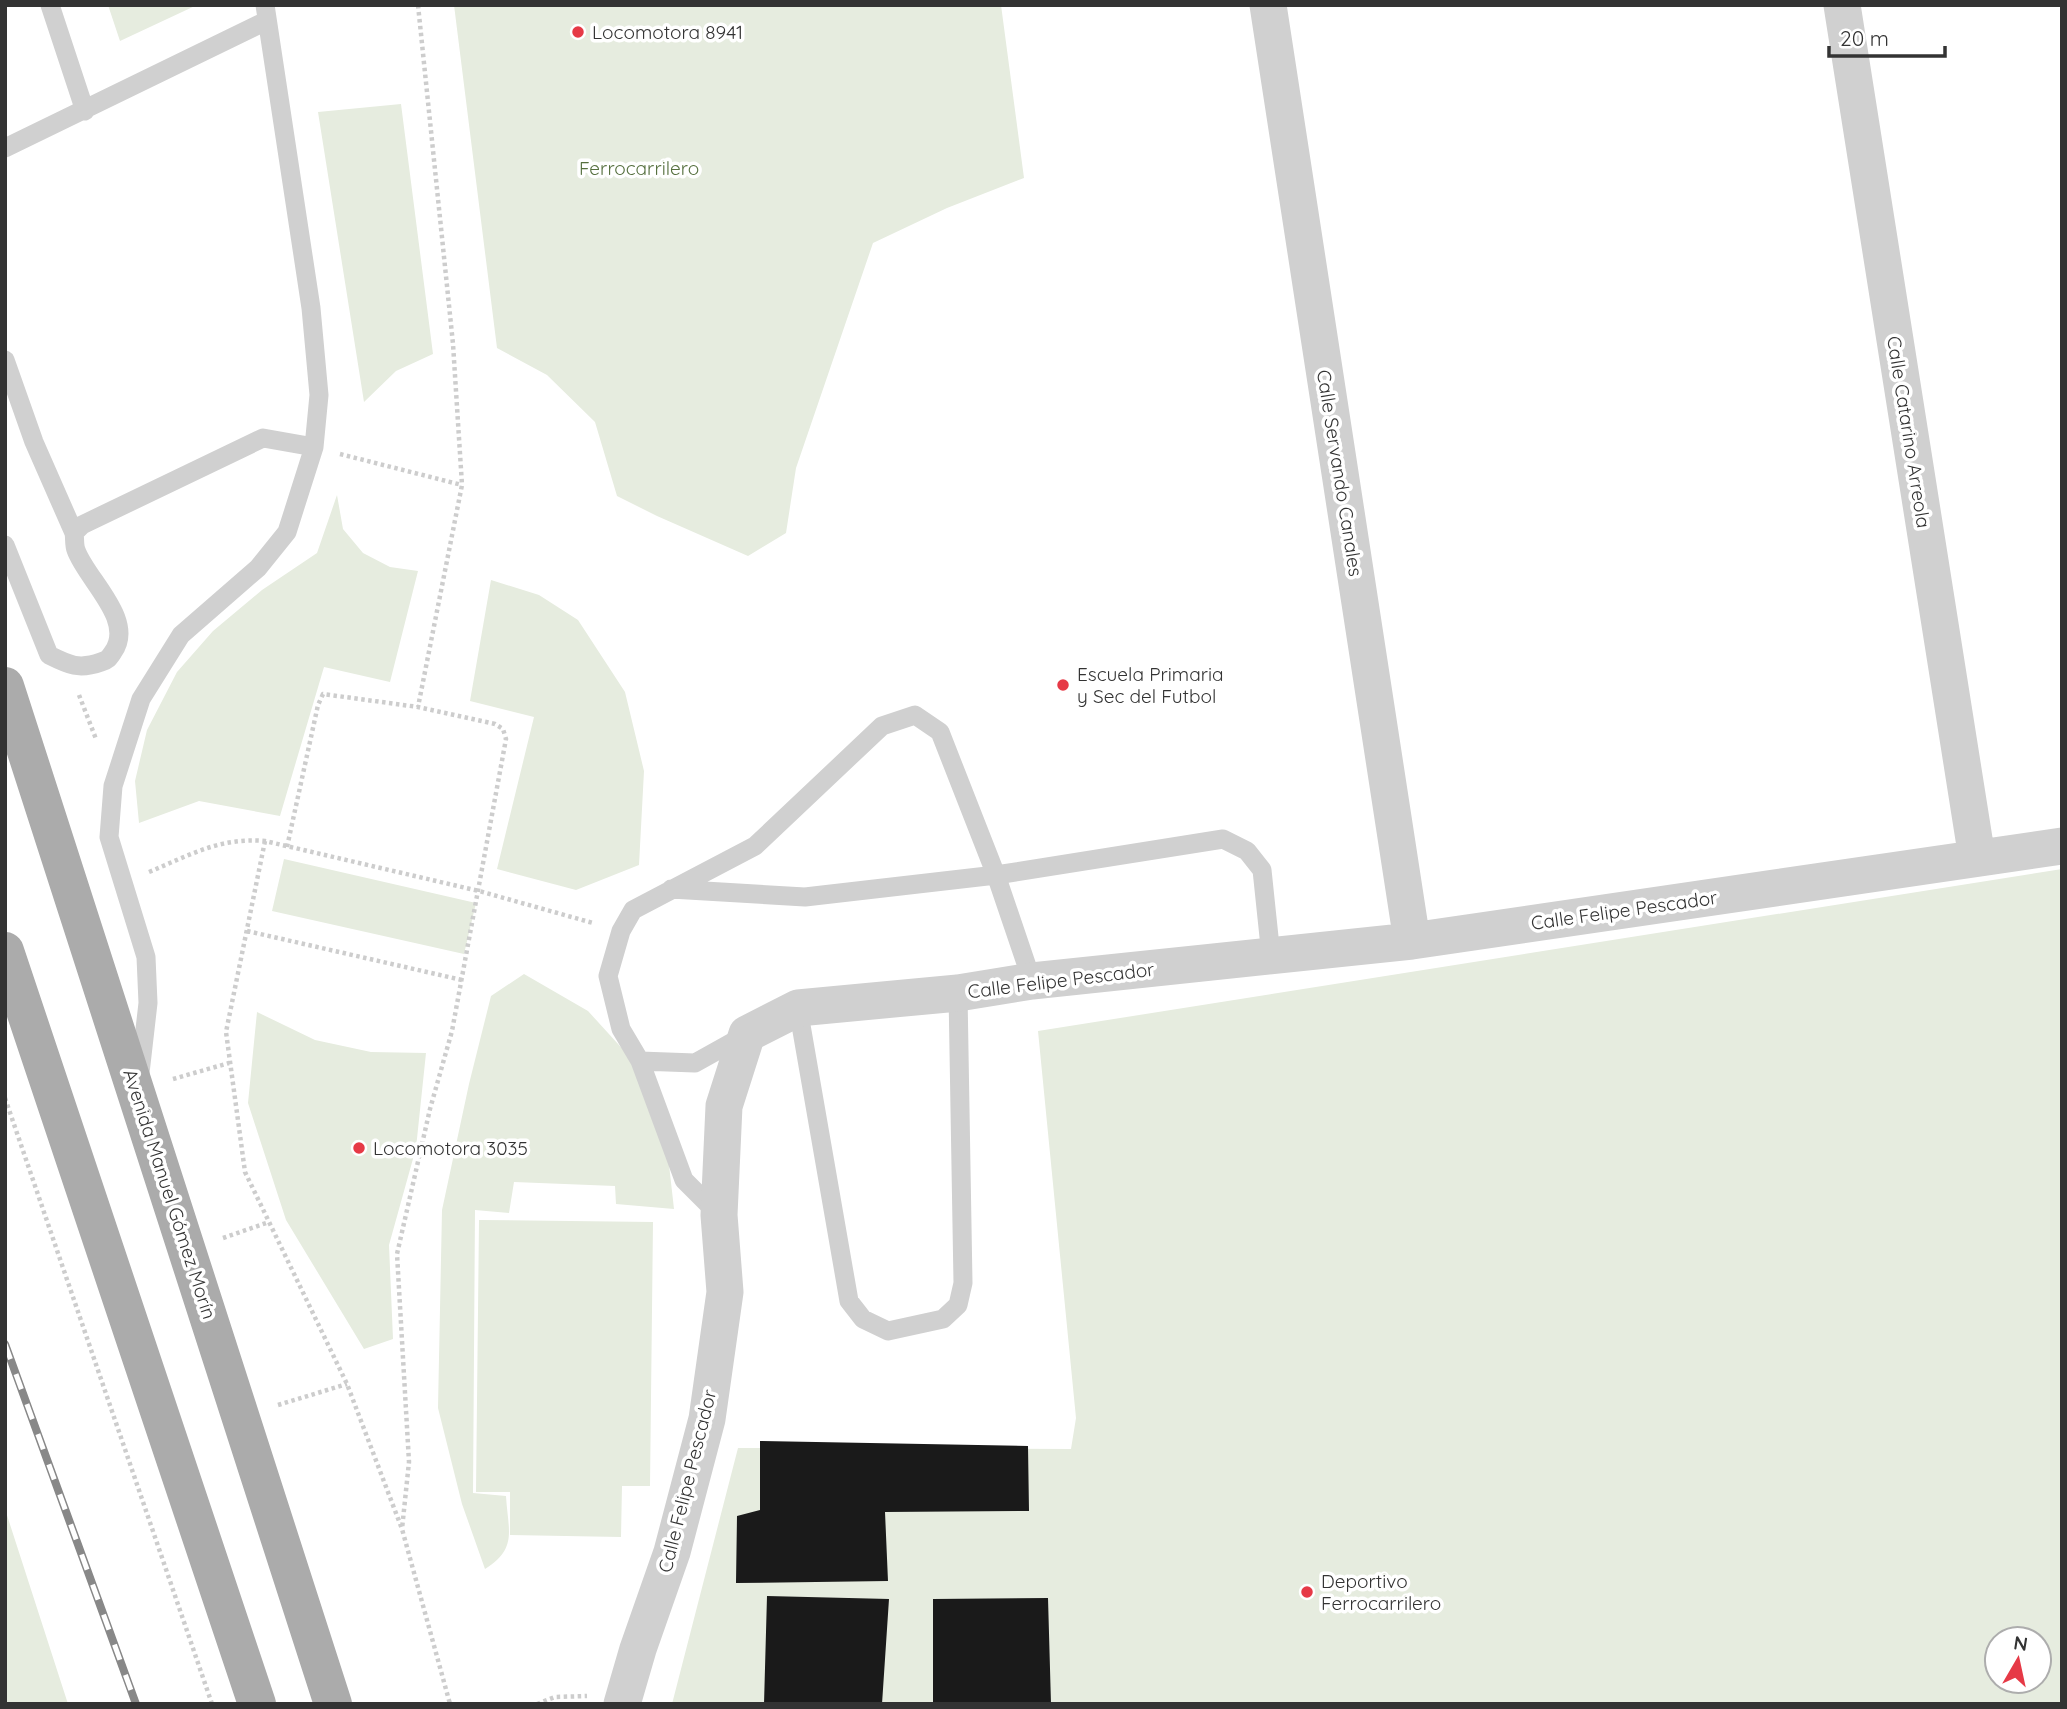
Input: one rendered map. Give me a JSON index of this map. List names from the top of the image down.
{
  "streets": {
    "main road": ["Avenida Manuel Gómez Morín"],
    "street": ["Calle Catarino Arreola", "Calle Servando Canales", "Calle Felipe Pescador"]
  },
  "crossings": [
    ["Calle Catarino Arreola", "Calle Felipe Pescador"],
    ["Calle Servando Canales", "Calle Felipe Pescador"]
  ],
  "parks": ["Ferrocarrilero"],
  "places": [
    "Locomotora 8941",
    "Escuela Primaria y Sec del Futbol",
    "Locomotora 3035",
    "Deportivo Ferrocarrilero"
  ],
  "scale_bar": "20 m",
  "north": "top"
}
